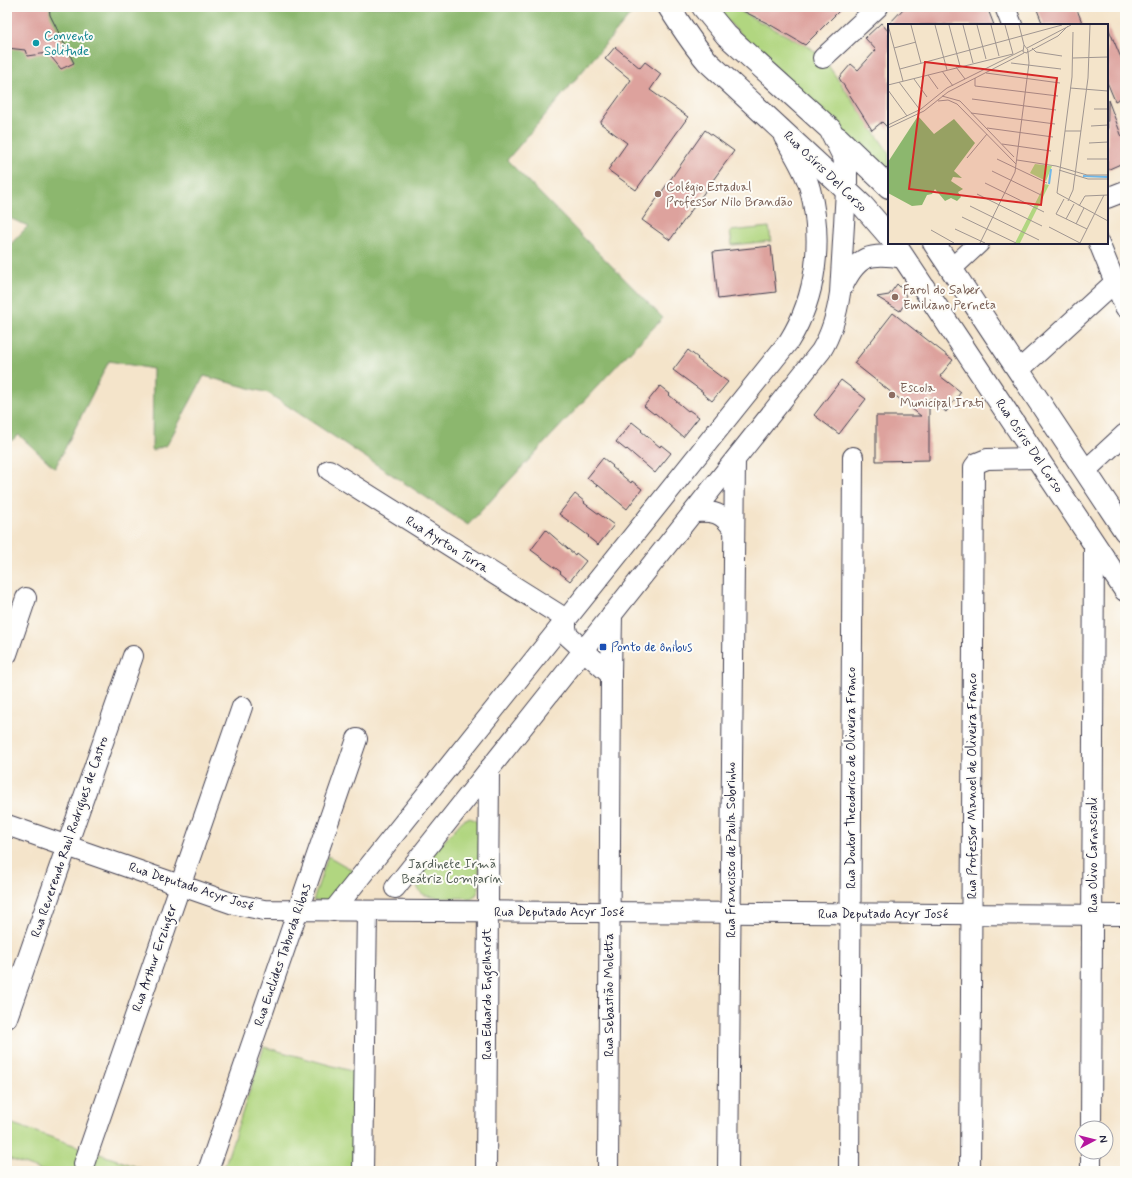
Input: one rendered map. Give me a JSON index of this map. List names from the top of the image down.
{
  "streets": {
    "main road": ["Rua Osíris Del Corso"],
    "street": [
      "Rua Ayrton Turra",
      "Rua Doutor Theodorico de Oliveira Franco",
      "Rua Professor Manoel de Oliveira Franco",
      "Rua Reverendo Raul Rodrigues de Castro",
      "Rua Francisco de Paula Sobrinho",
      "Rua Olivo Carnasciali",
      "Rua Deputado Acyr José",
      "Rua Euclides Taborda Ribas",
      "Rua Arthur Erzinger",
      "Rua Eduardo Engelhardt",
      "Rua Sebastião Moletta"
    ]
  },
  "crossings": [
    ["Rua Osíris Del Corso", "Rua Professor Manoel de Oliveira Franco"],
    ["Rua Osíris Del Corso", "Rua Olivo Carnasciali"],
    ["Rua Doutor Theodorico de Oliveira Franco", "Rua Deputado Acyr José"],
    ["Rua Professor Manoel de Oliveira Franco", "Rua Deputado Acyr José"],
    ["Rua Reverendo Raul Rodrigues de Castro", "Rua Deputado Acyr José"],
    ["Rua Francisco de Paula Sobrinho", "Rua Deputado Acyr José"],
    ["Rua Olivo Carnasciali", "Rua Deputado Acyr José"],
    ["Rua Deputado Acyr José", "Rua Euclides Taborda Ribas"],
    ["Rua Deputado Acyr José", "Rua Arthur Erzinger"],
    ["Rua Deputado Acyr José", "Rua Eduardo Engelhardt"],
    ["Rua Deputado Acyr José", "Rua Sebastião Moletta"]
  ],
  "parks": ["Jardinete Irmã Beatriz Comparin"],
  "places": {
    "other": [
      "Convento Solitude",
      "Colégio Estadual Professor Nilo Brandão",
      "Farol do Saber Emiliano Perneta",
      "Escola Municipal Irati"
    ],
    "transit": ["Ponto de ônibus"]
  },
  "north": "right"
}
